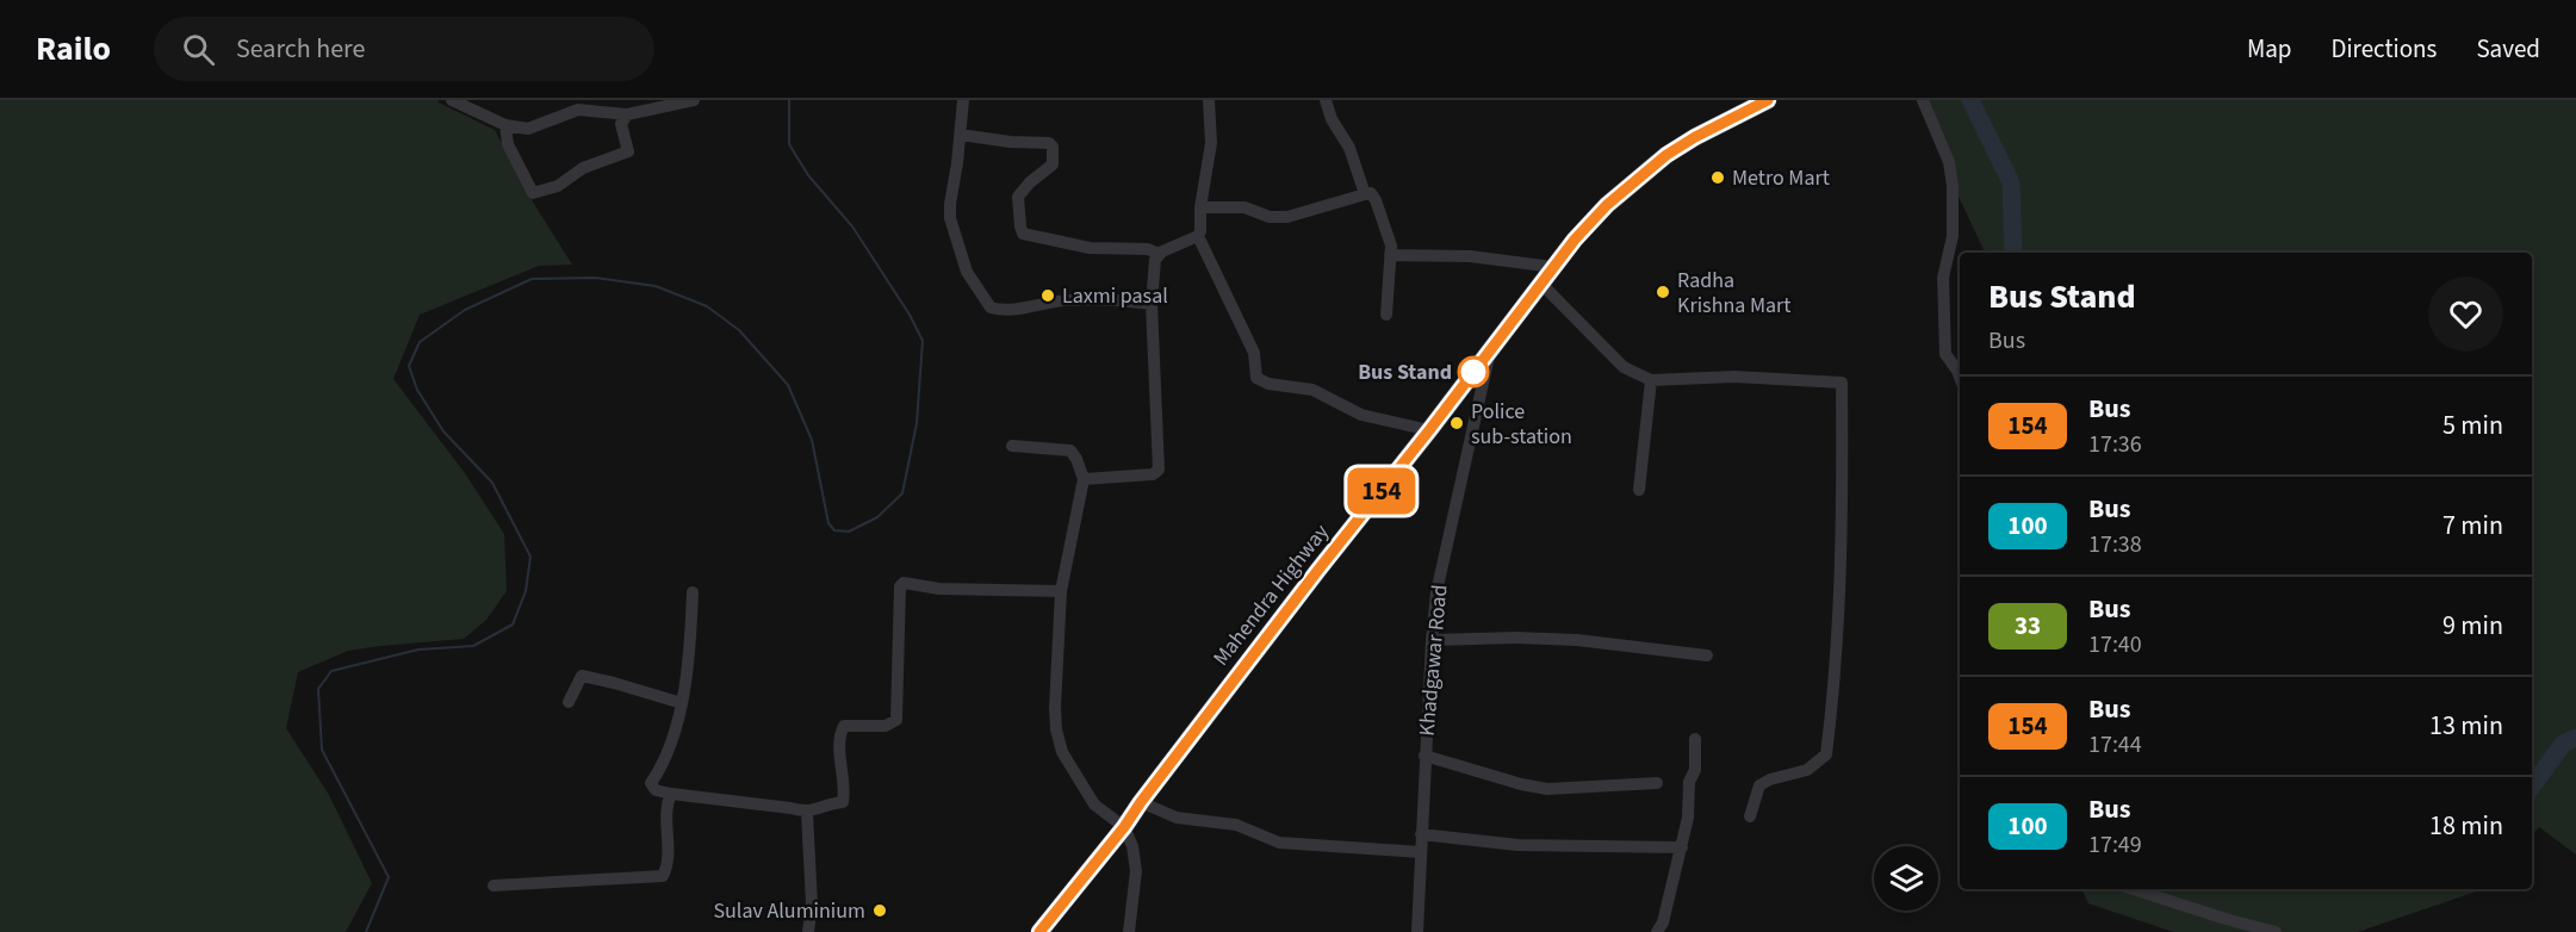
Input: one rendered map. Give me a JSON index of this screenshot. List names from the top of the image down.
{
  "streets": {
    "highway": ["Mahendra Highway"],
    "street": ["Khadgawar Road"]
  },
  "crossings": [
    ["Mahendra Highway", "Khadgawar Road"]
  ],
  "places": [
    "Metro Mart",
    "Radha Krishna Mart",
    "Laxmi pasal",
    "Bus Stand",
    "Police sub-station",
    "Sulav Aluminium"
  ],
  "lines": ["bus line 154"],
  "page": {
    "header": "Railo",
    "search": "Search here",
    "nav": ["Map", "Directions", "Saved"],
    "on_map": "154",
    "heading": ["Bus Stand", "Bus"],
    "list": [
      {
        "mark": "154",
        "name": "Bus",
        "note": "17:36",
        "value": "5 min"
      },
      {
        "mark": "100",
        "name": "Bus",
        "note": "17:38",
        "value": "7 min"
      },
      {
        "mark": "33",
        "name": "Bus",
        "note": "17:40",
        "value": "9 min"
      },
      {
        "mark": "154",
        "name": "Bus",
        "note": "17:44",
        "value": "13 min"
      },
      {
        "mark": "100",
        "name": "Bus",
        "note": "17:49",
        "value": "18 min"
      }
    ]
  }
}
